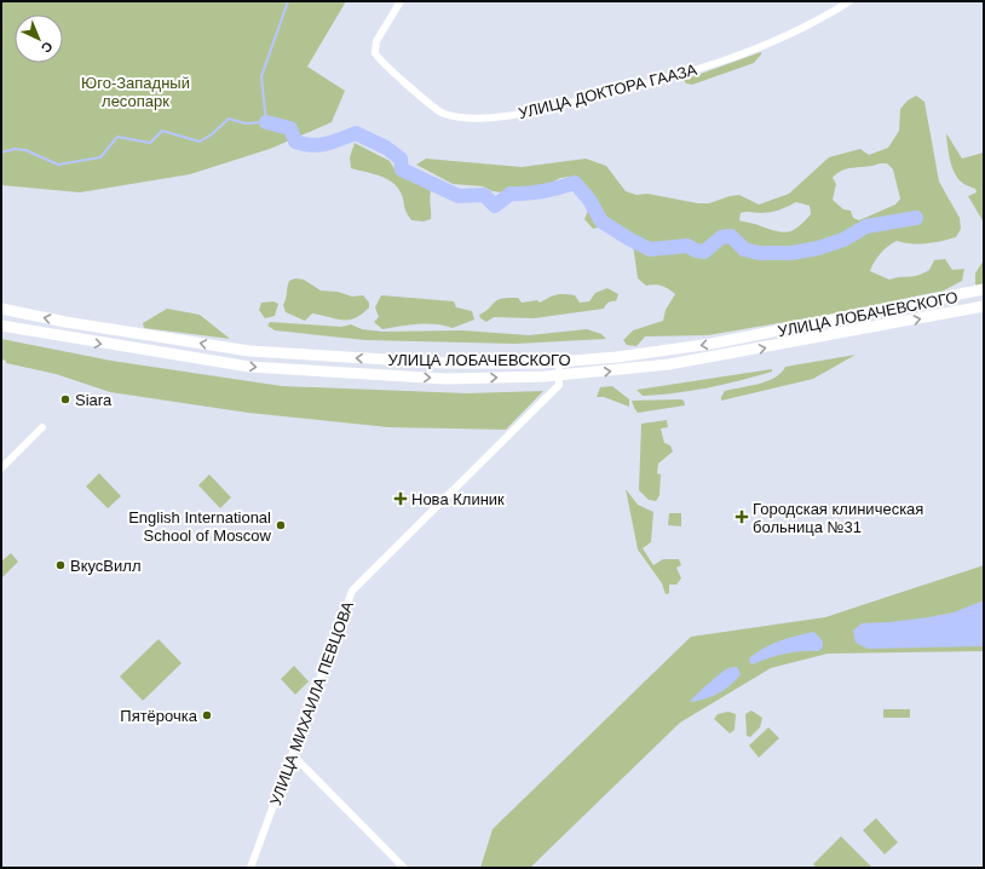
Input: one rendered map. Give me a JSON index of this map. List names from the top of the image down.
{
  "streets": {
    "main road": ["УЛИЦА ЛОБАЧЕВСКОГО"],
    "street": ["УЛИЦА ДОКТОРА ГААЗА", "УЛИЦА МИХАИЛА ПЕВЦОВА"]
  },
  "crossings": [
    ["УЛИЦА ЛОБАЧЕВСКОГО", "УЛИЦА МИХАИЛА ПЕВЦОВА"]
  ],
  "parks": ["Юго-Западный лесопарк"],
  "places": {
    "other": [
      "Siara",
      "English International School of Moscow",
      "ВкусВилл",
      "Пятёрочка"
    ],
    "health": ["Нова Клиник", "Городская клиническая больница №31"]
  },
  "north": "bottom right"
}
